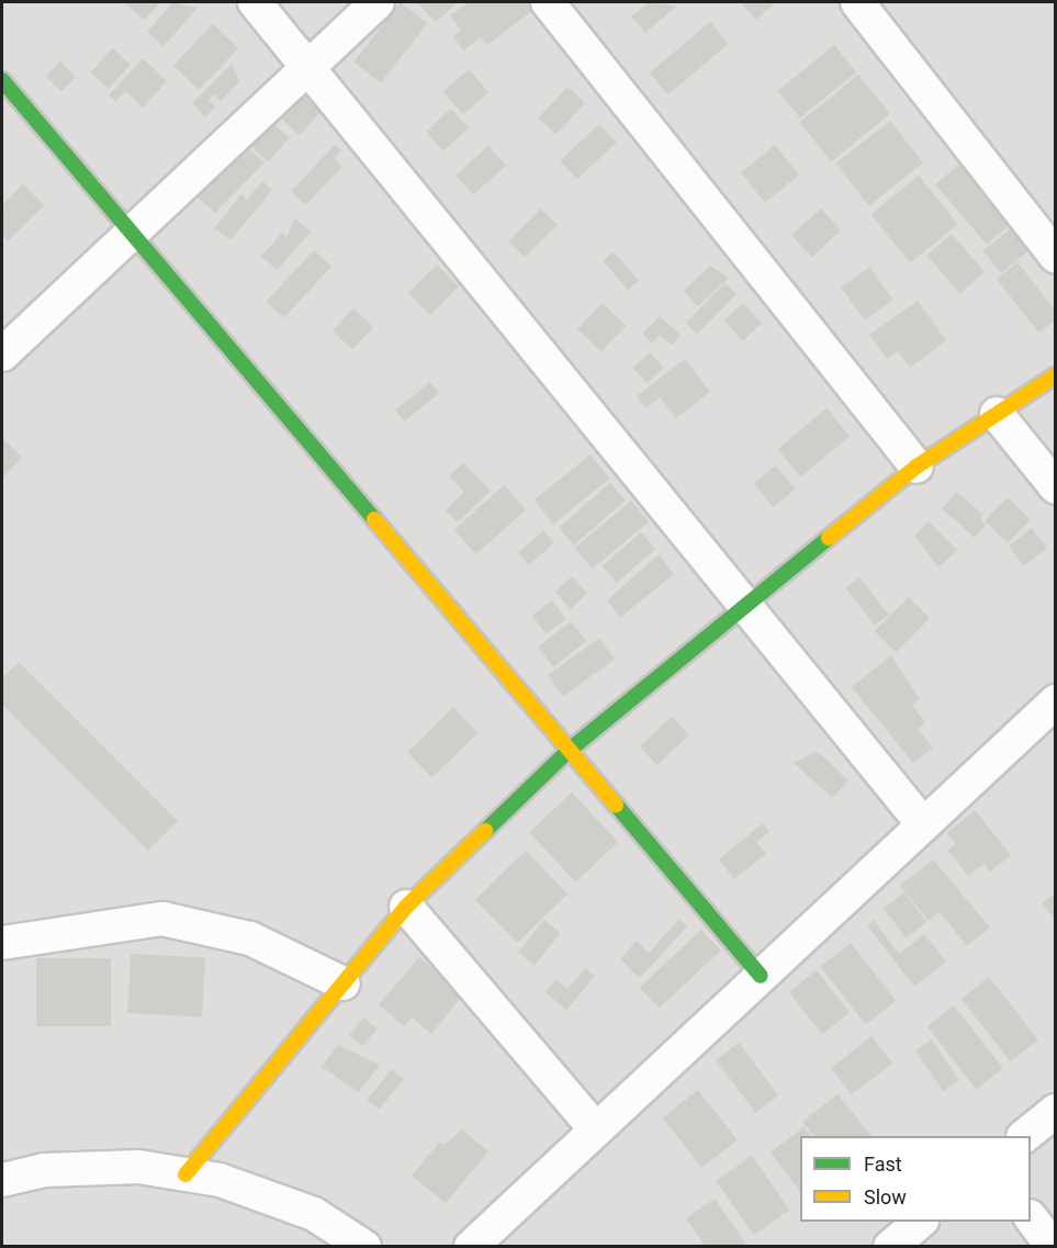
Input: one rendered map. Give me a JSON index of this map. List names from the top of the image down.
{
  "legend": ["Fast", "Slow"]
}
